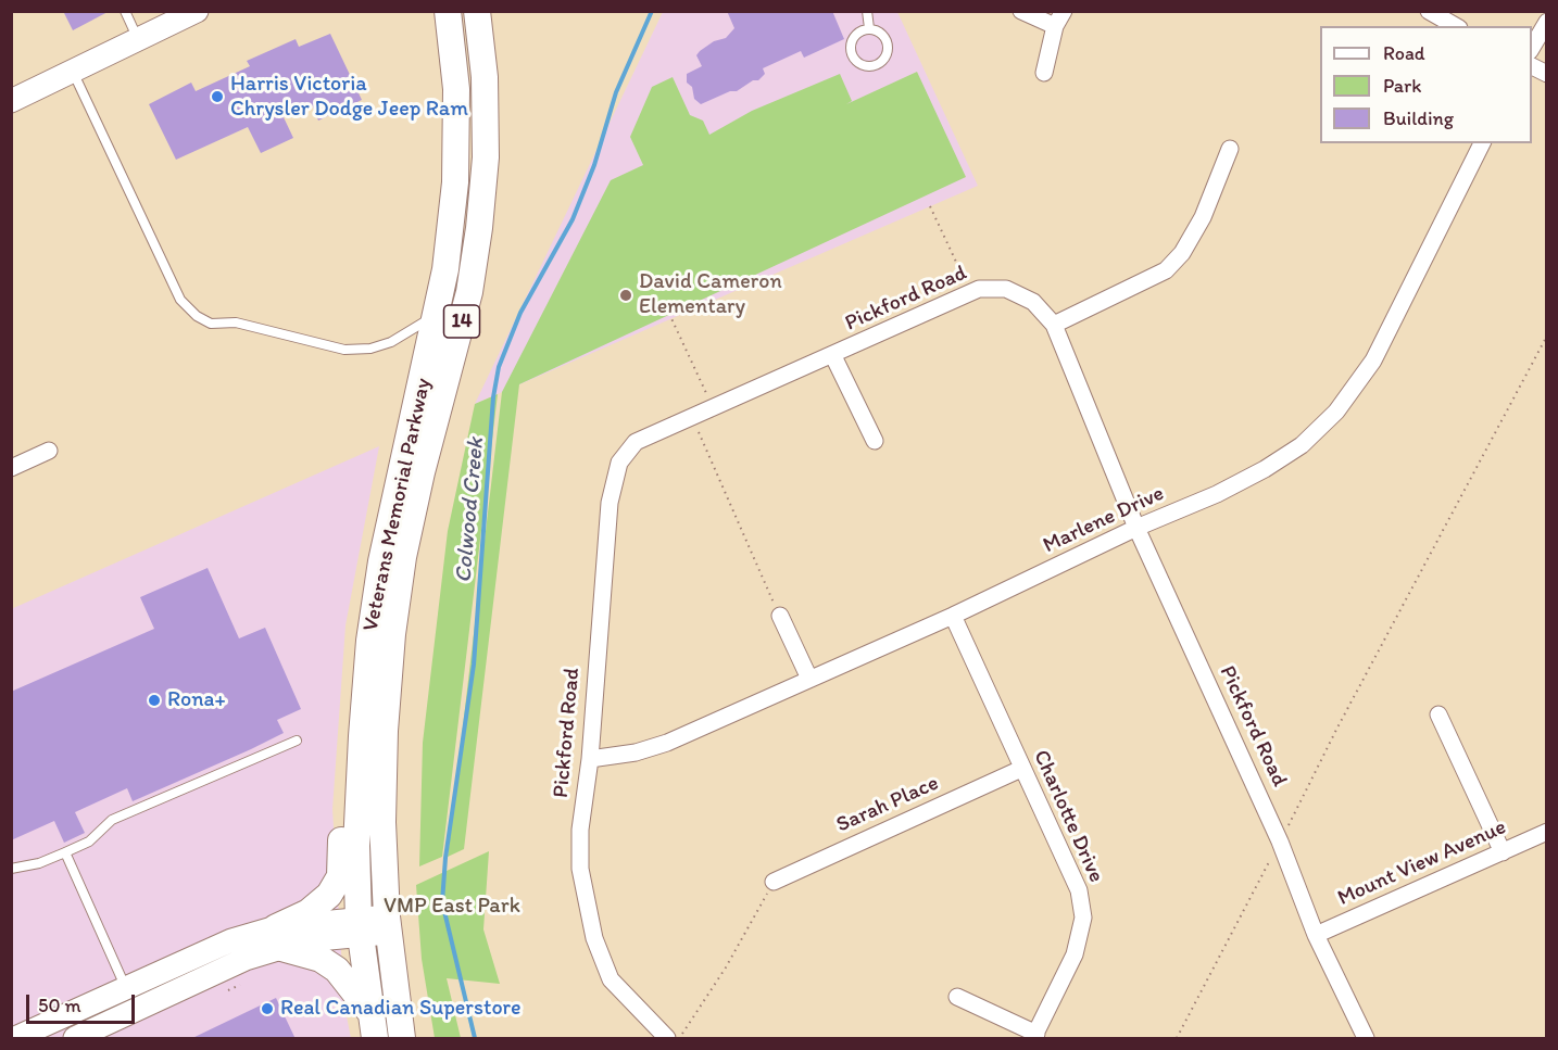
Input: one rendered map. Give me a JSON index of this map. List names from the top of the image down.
{
  "streets": {
    "main road": ["14", "Veterans Memorial Parkway"],
    "street": [
      "Pickford Road",
      "Marlene Drive",
      "Sarah Place",
      "Charlotte Drive",
      "Mount View Avenue"
    ]
  },
  "crossings": [
    ["Pickford Road", "Marlene Drive"],
    ["Pickford Road", "Mount View Avenue"],
    ["Marlene Drive", "Charlotte Drive"],
    ["Sarah Place", "Charlotte Drive"]
  ],
  "water": ["Colwood Creek"],
  "parks": ["VMP East Park"],
  "places": [
    "Harris Victoria Chrysler Dodge Jeep Ram",
    "David Cameron Elementary",
    "Rona+",
    "Real Canadian Superstore"
  ],
  "legend": ["Road", "Park", "Building"],
  "scale_bar": "50 m"
}
